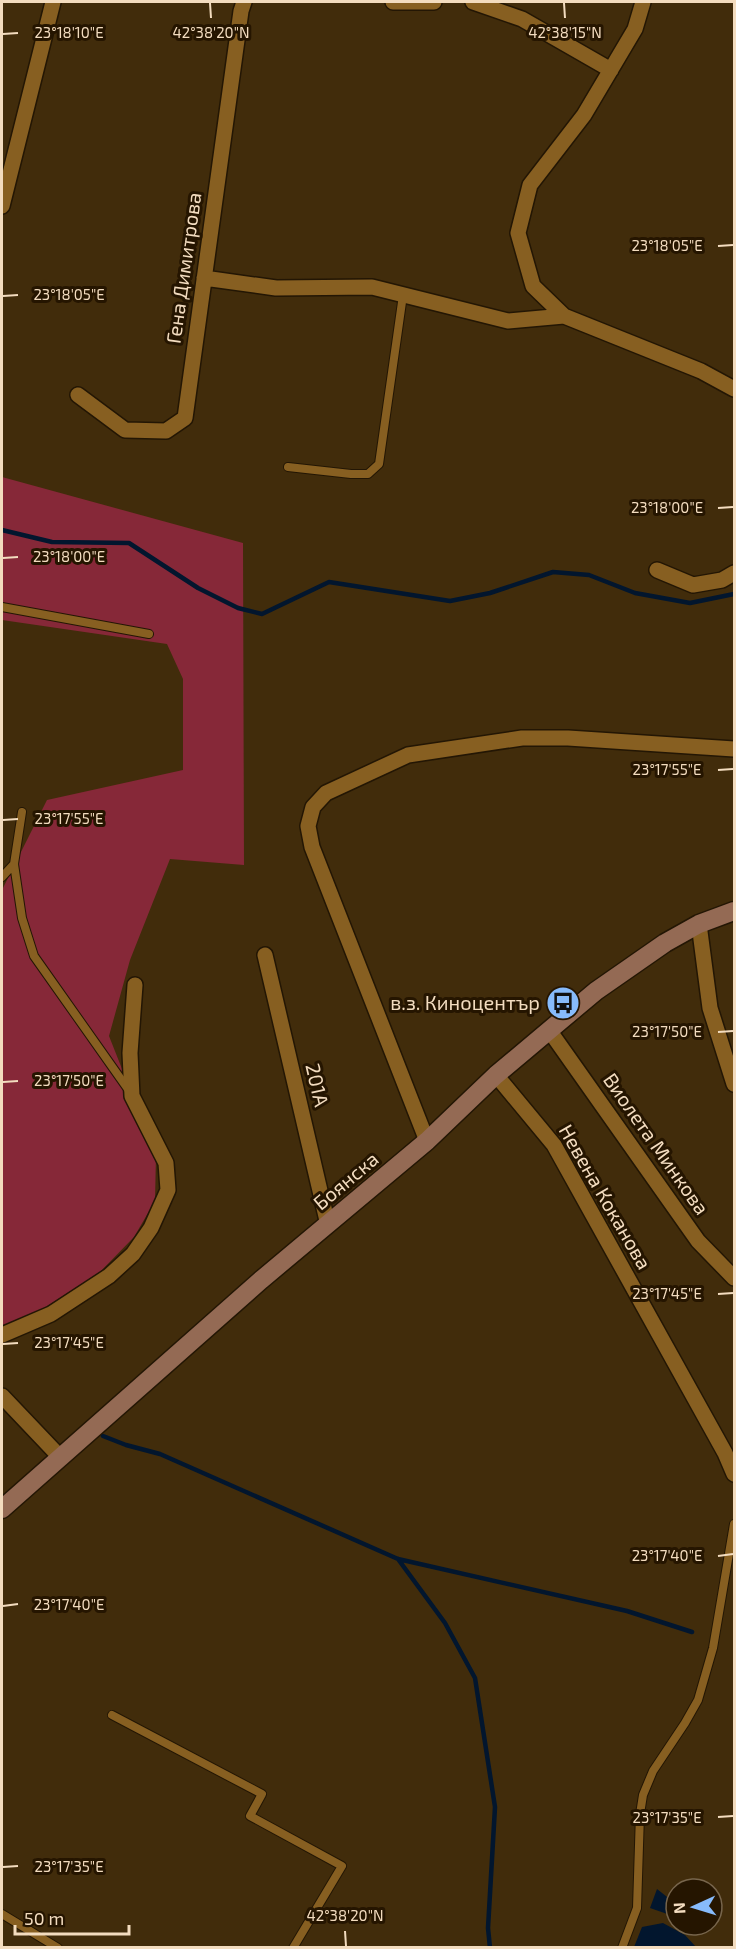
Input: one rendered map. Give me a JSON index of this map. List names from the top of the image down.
{
  "streets": {
    "main road": ["Боянска"],
    "street": [
      "Гена Димитрова",
      "201А",
      "Виолета Минкова",
      "Невена Коканова"
    ]
  },
  "crossings": [
    ["201А", "Боянска"],
    ["Виолета Минкова", "Боянска"],
    ["Боянска", "Невена Коканова"]
  ],
  "places": {
    "bus stop": ["в.з. Киноцентър"]
  },
  "scale_bar": "50 m",
  "north": "left",
  "coordinates": [
    "42°38'20\"N",
    "42°38'15\"N",
    "23°18'10\"E",
    "23°18'05\"E",
    "23°18'00\"E",
    "23°17'55\"E",
    "23°17'50\"E",
    "23°17'45\"E",
    "23°17'40\"E",
    "23°17'35\"E"
  ]
}
